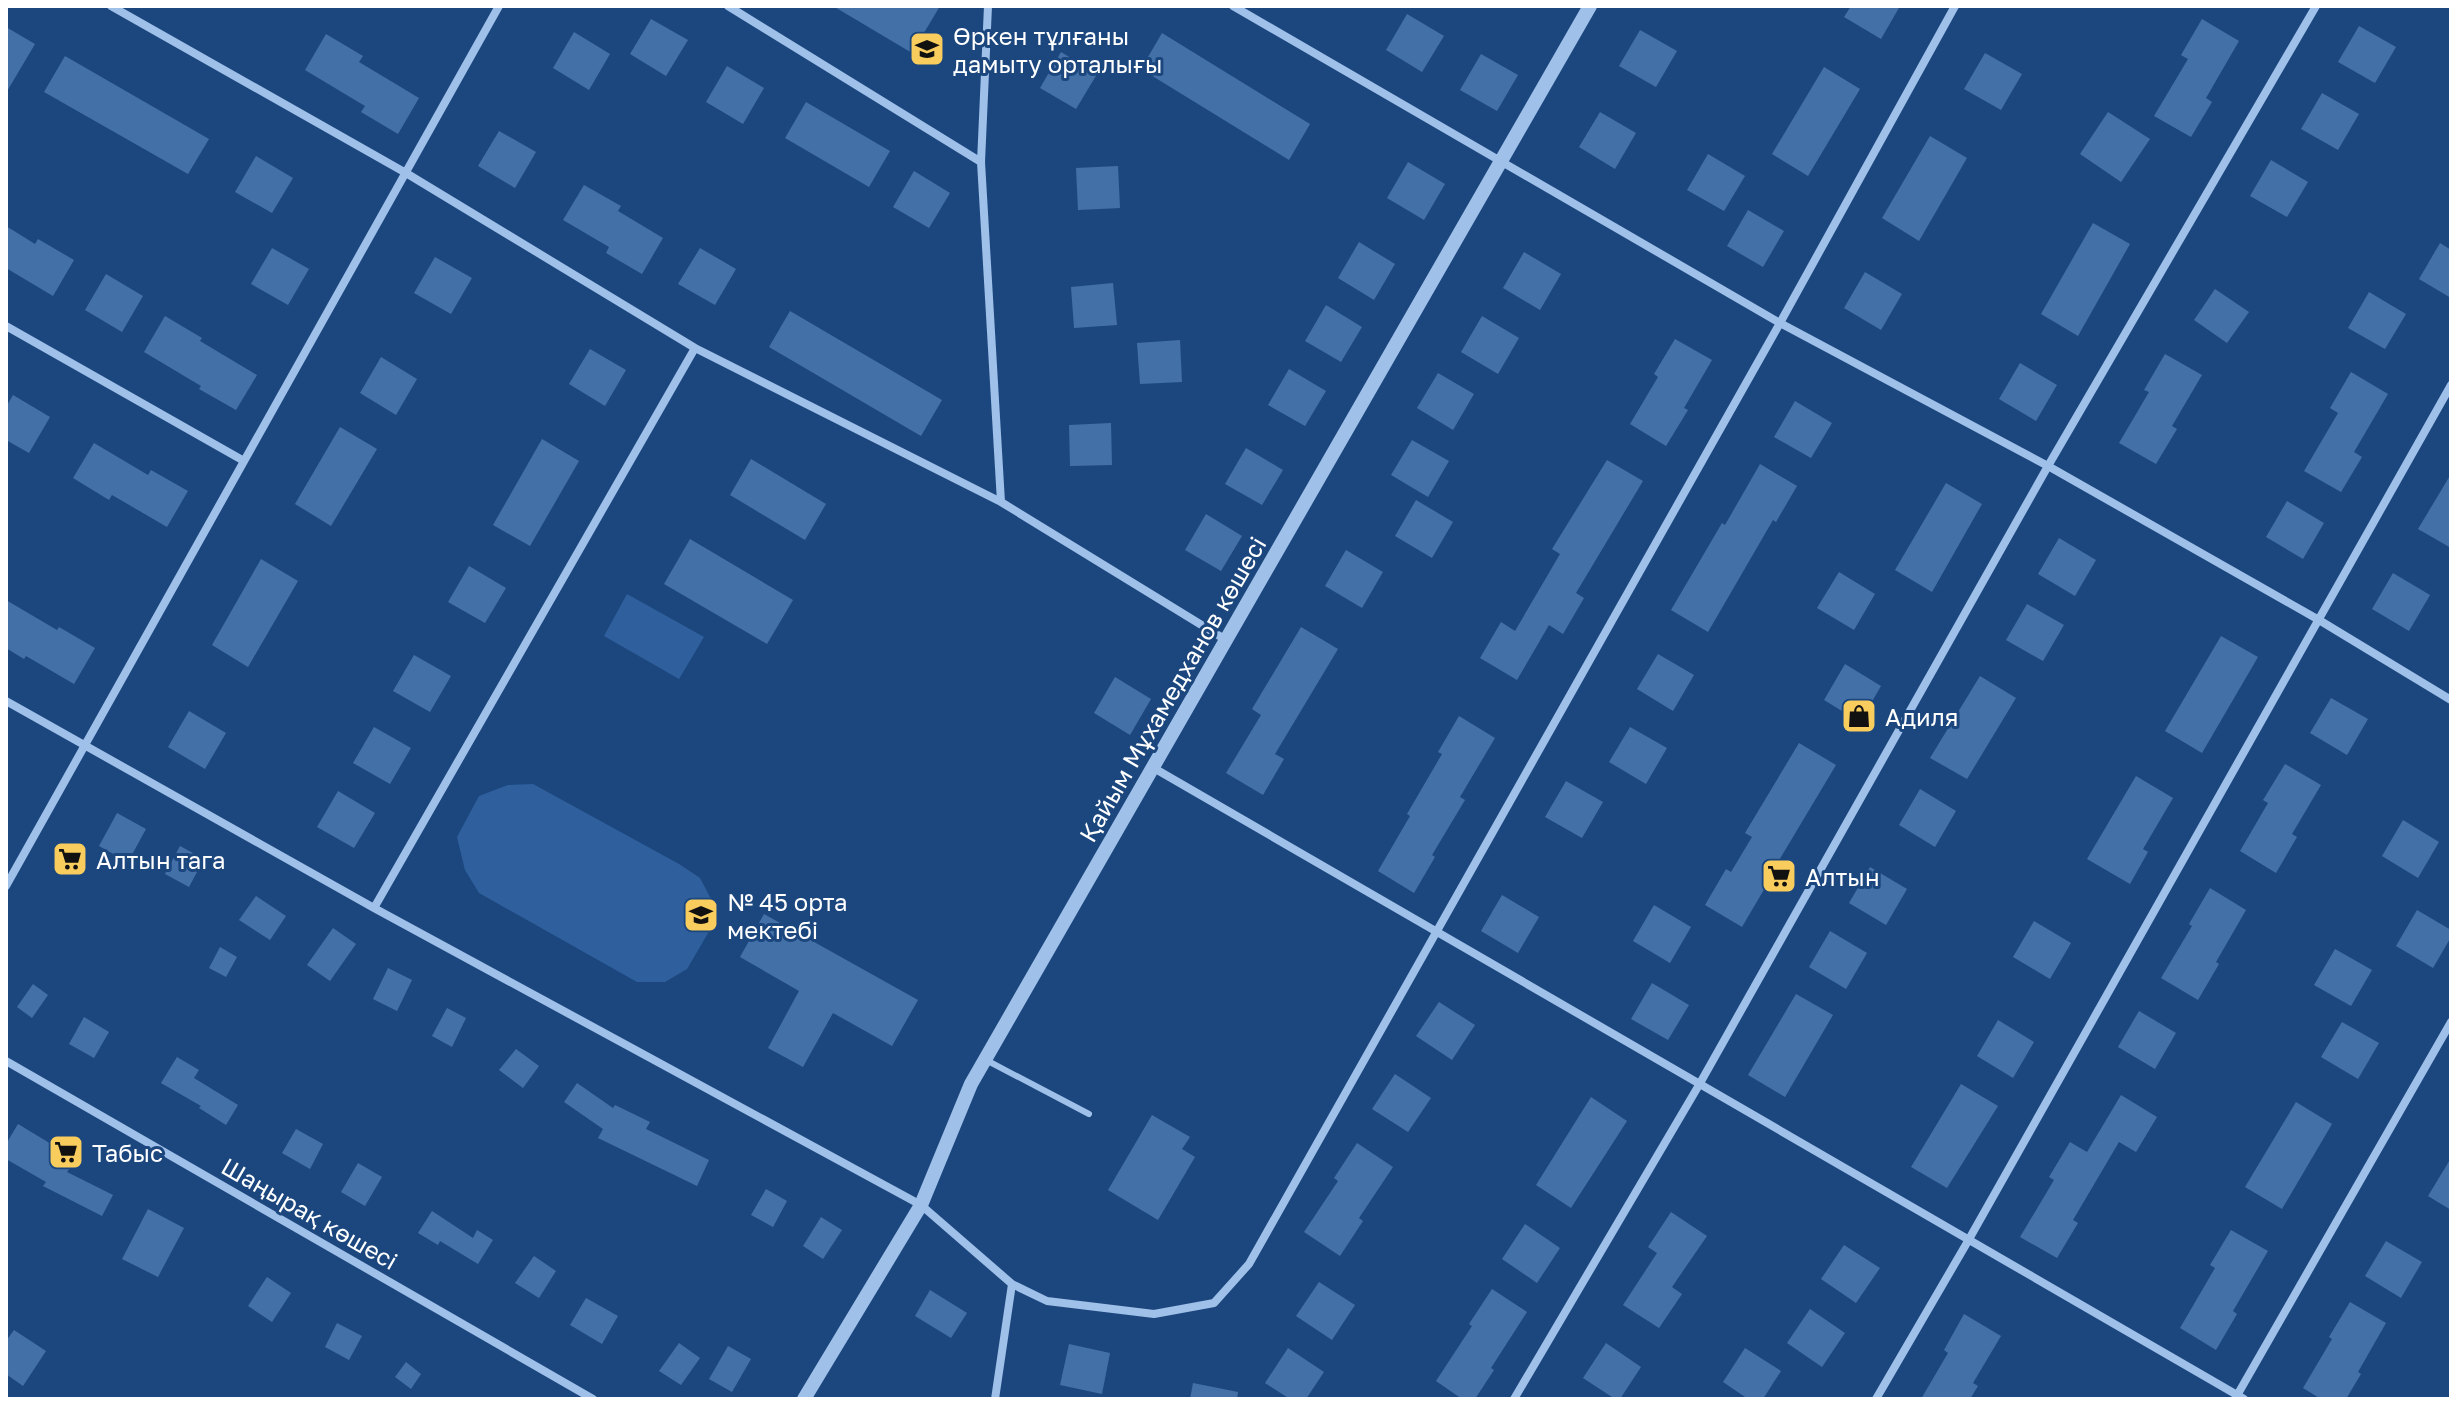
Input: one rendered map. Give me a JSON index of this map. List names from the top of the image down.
{
  "streets": {
    "street": ["Қайым Мұхамедханов көшесі", "Шаңырақ көшесі"]
  },
  "places": {
    "school or university": ["Өркен тұлғаны дамыту орталығы", "№ 45 орта мектебі"],
    "shop": ["Адиля"],
    "supermarket": ["Алтын тага", "Алтын", "Табыс"]
  }
}
